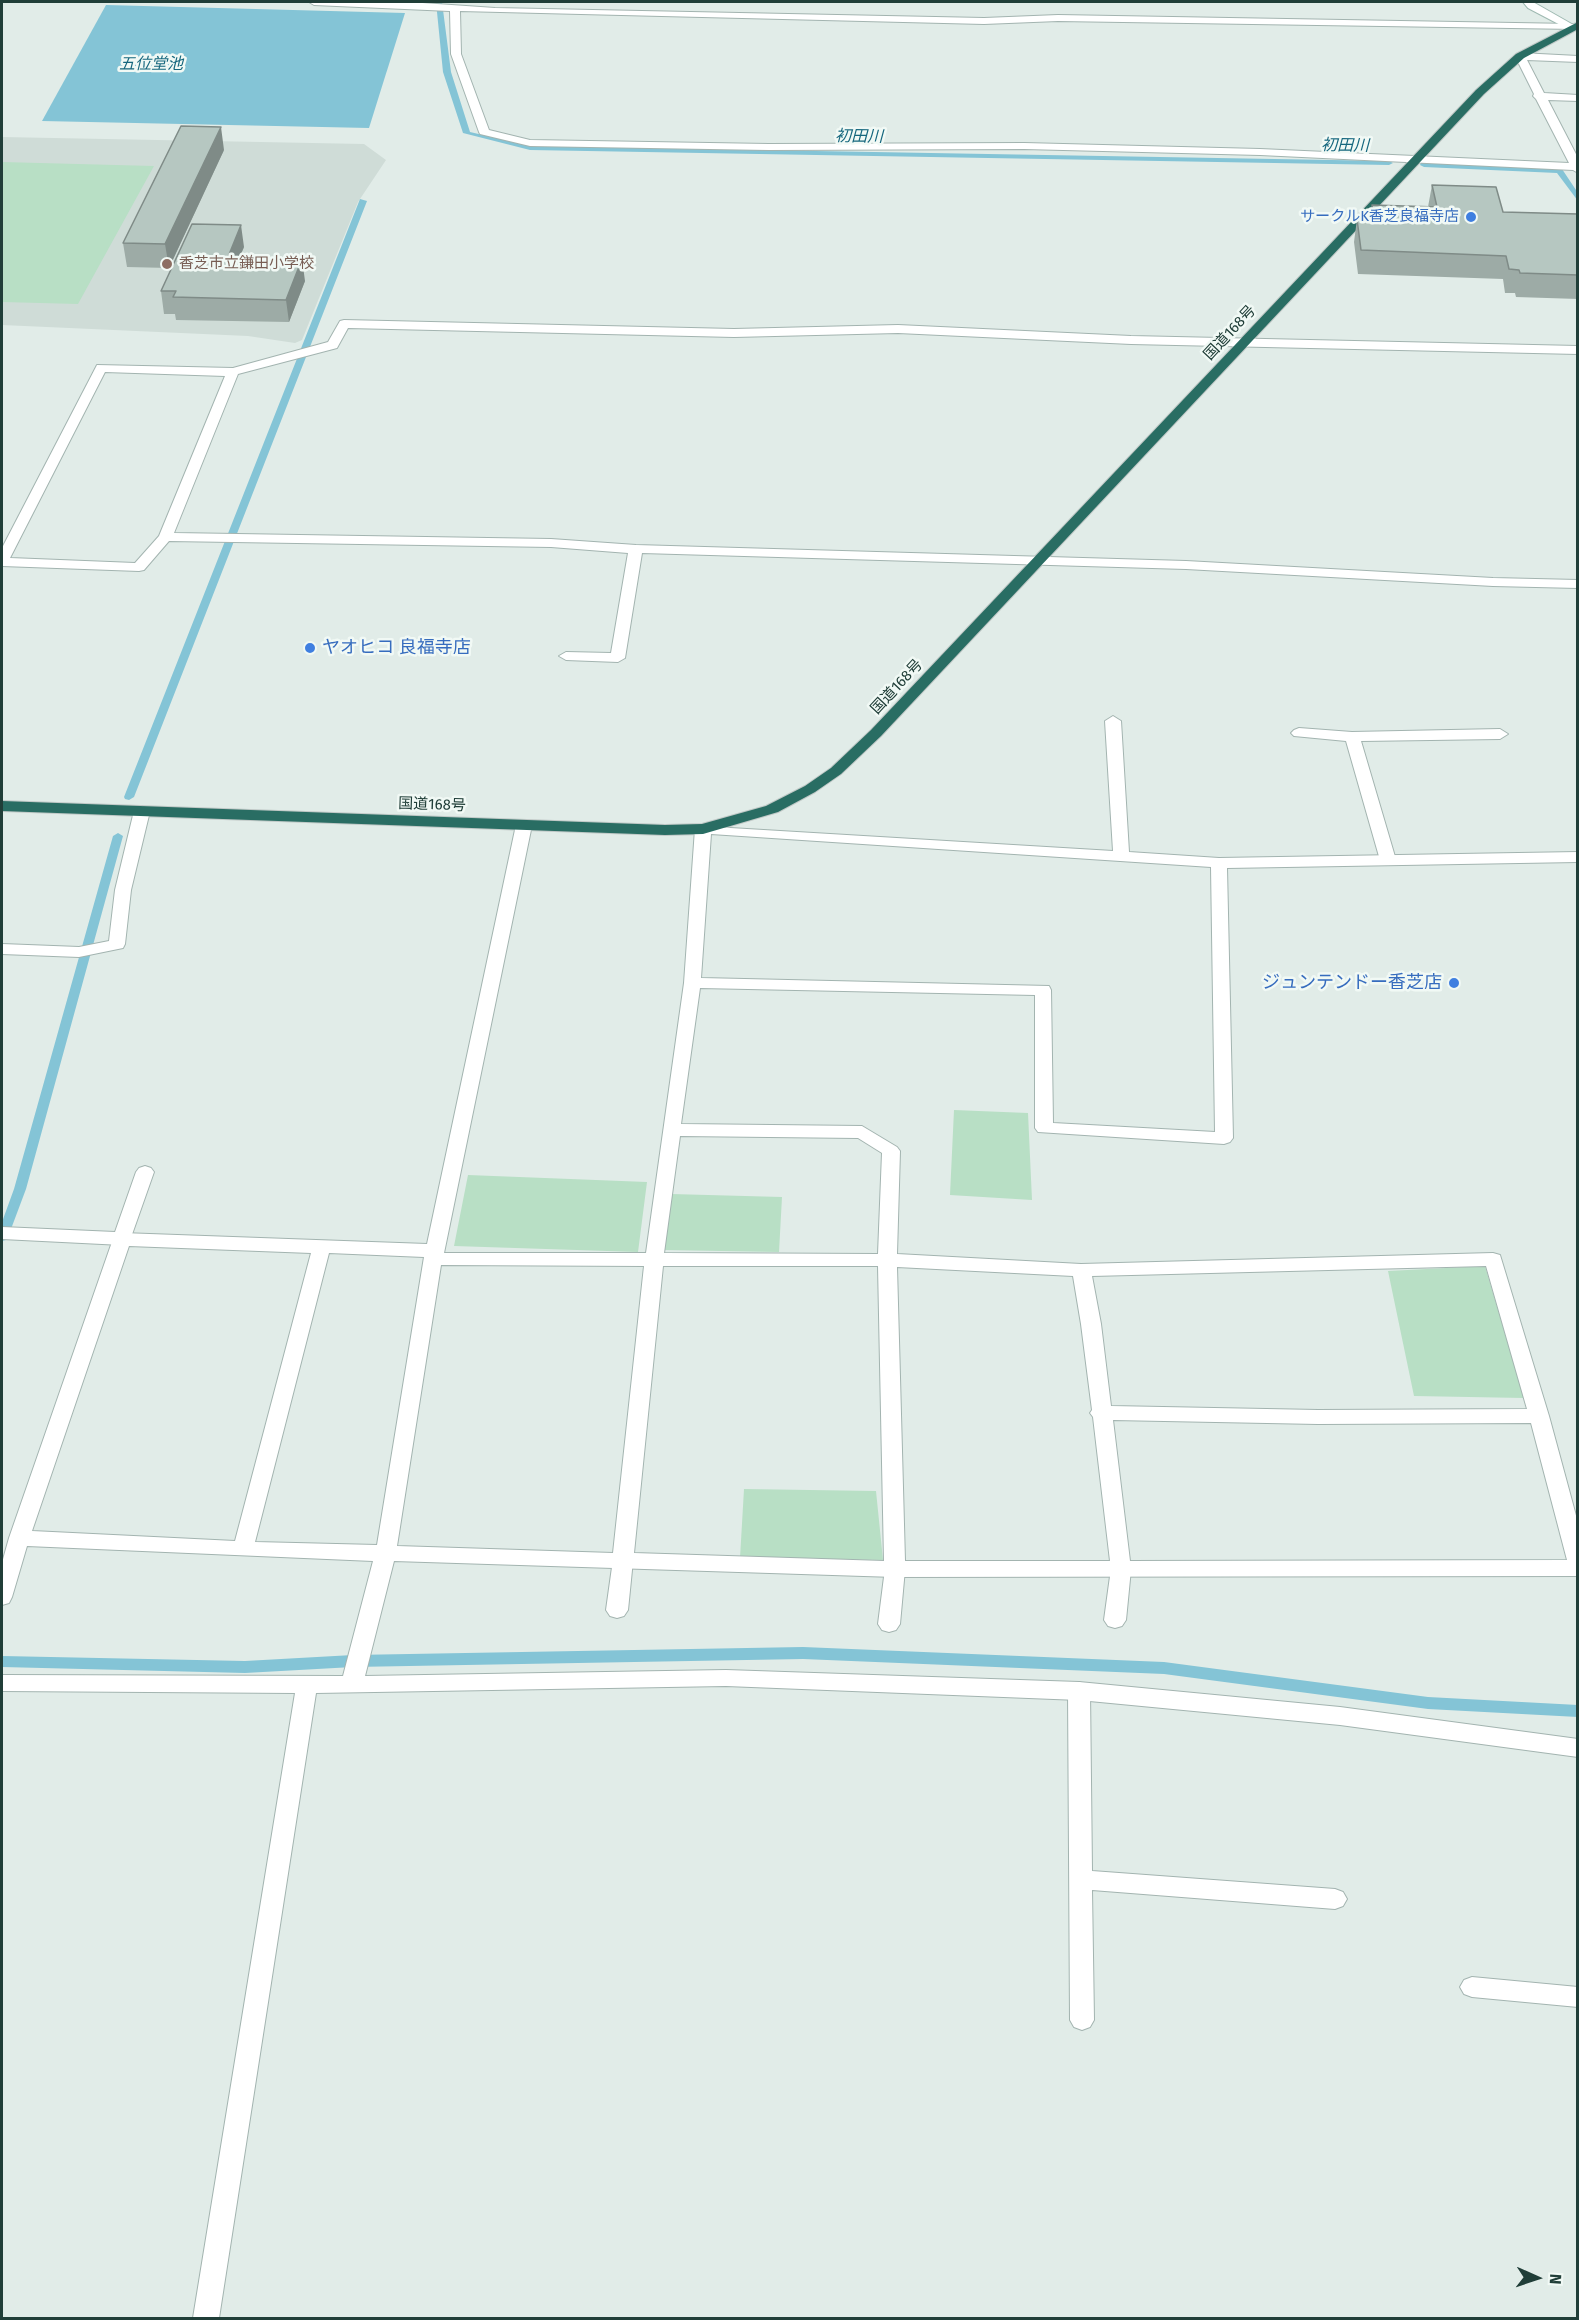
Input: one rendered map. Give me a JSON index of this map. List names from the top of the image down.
{
  "streets": {
    "highway": ["国道168号"]
  },
  "water": ["五位堂池", "初田川"],
  "places": [
    "サークルK香芝良福寺店",
    "香芝市立鎌田小学校",
    "ヤオヒコ 良福寺店",
    "ジュンテンドー香芝店"
  ],
  "north": "right"
}
